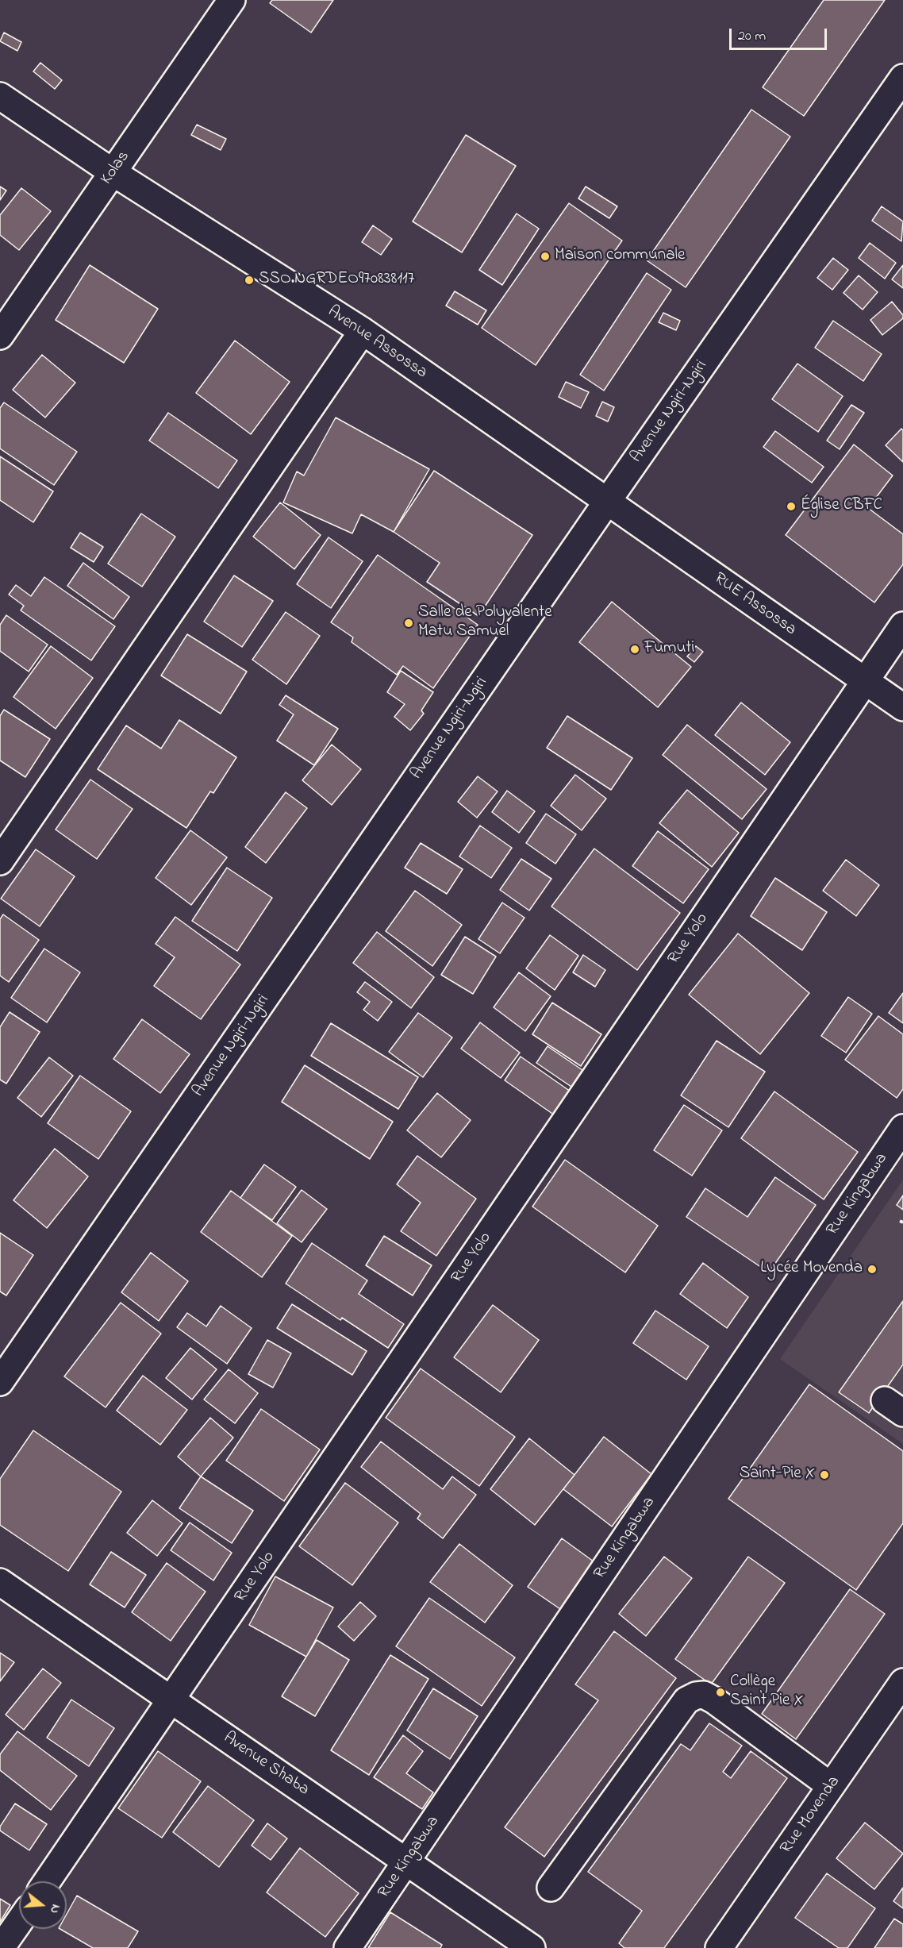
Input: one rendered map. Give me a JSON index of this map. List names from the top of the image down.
{
  "streets": {
    "street": [
      "Kolas",
      "Avenue Assossa",
      "Avenue Ngiri-Ngiri",
      "RUE Assossa",
      "Rue Yolo",
      "Rue Kingabwa",
      "Avenue Shaba",
      "Rue Movenda"
    ]
  },
  "crossings": [
    ["Kolas", "Avenue Assossa"],
    ["Avenue Assossa", "Avenue Ngiri-Ngiri"],
    ["Avenue Assossa", "RUE Assossa"],
    ["Avenue Ngiri-Ngiri", "RUE Assossa"],
    ["RUE Assossa", "Rue Yolo"],
    ["Rue Yolo", "Avenue Shaba"],
    ["Rue Kingabwa", "Avenue Shaba"]
  ],
  "places": [
    "Maison communale",
    "SSO.NGRDEO970838117",
    "Église CBFC",
    "Salle de Polyvalente Matu Samuel",
    "Fumuti",
    "Lycée Movenda",
    "Saint-Pie X",
    "Collège Saint Pie X"
  ],
  "scale_bar": "20 m",
  "north": "right"
}
